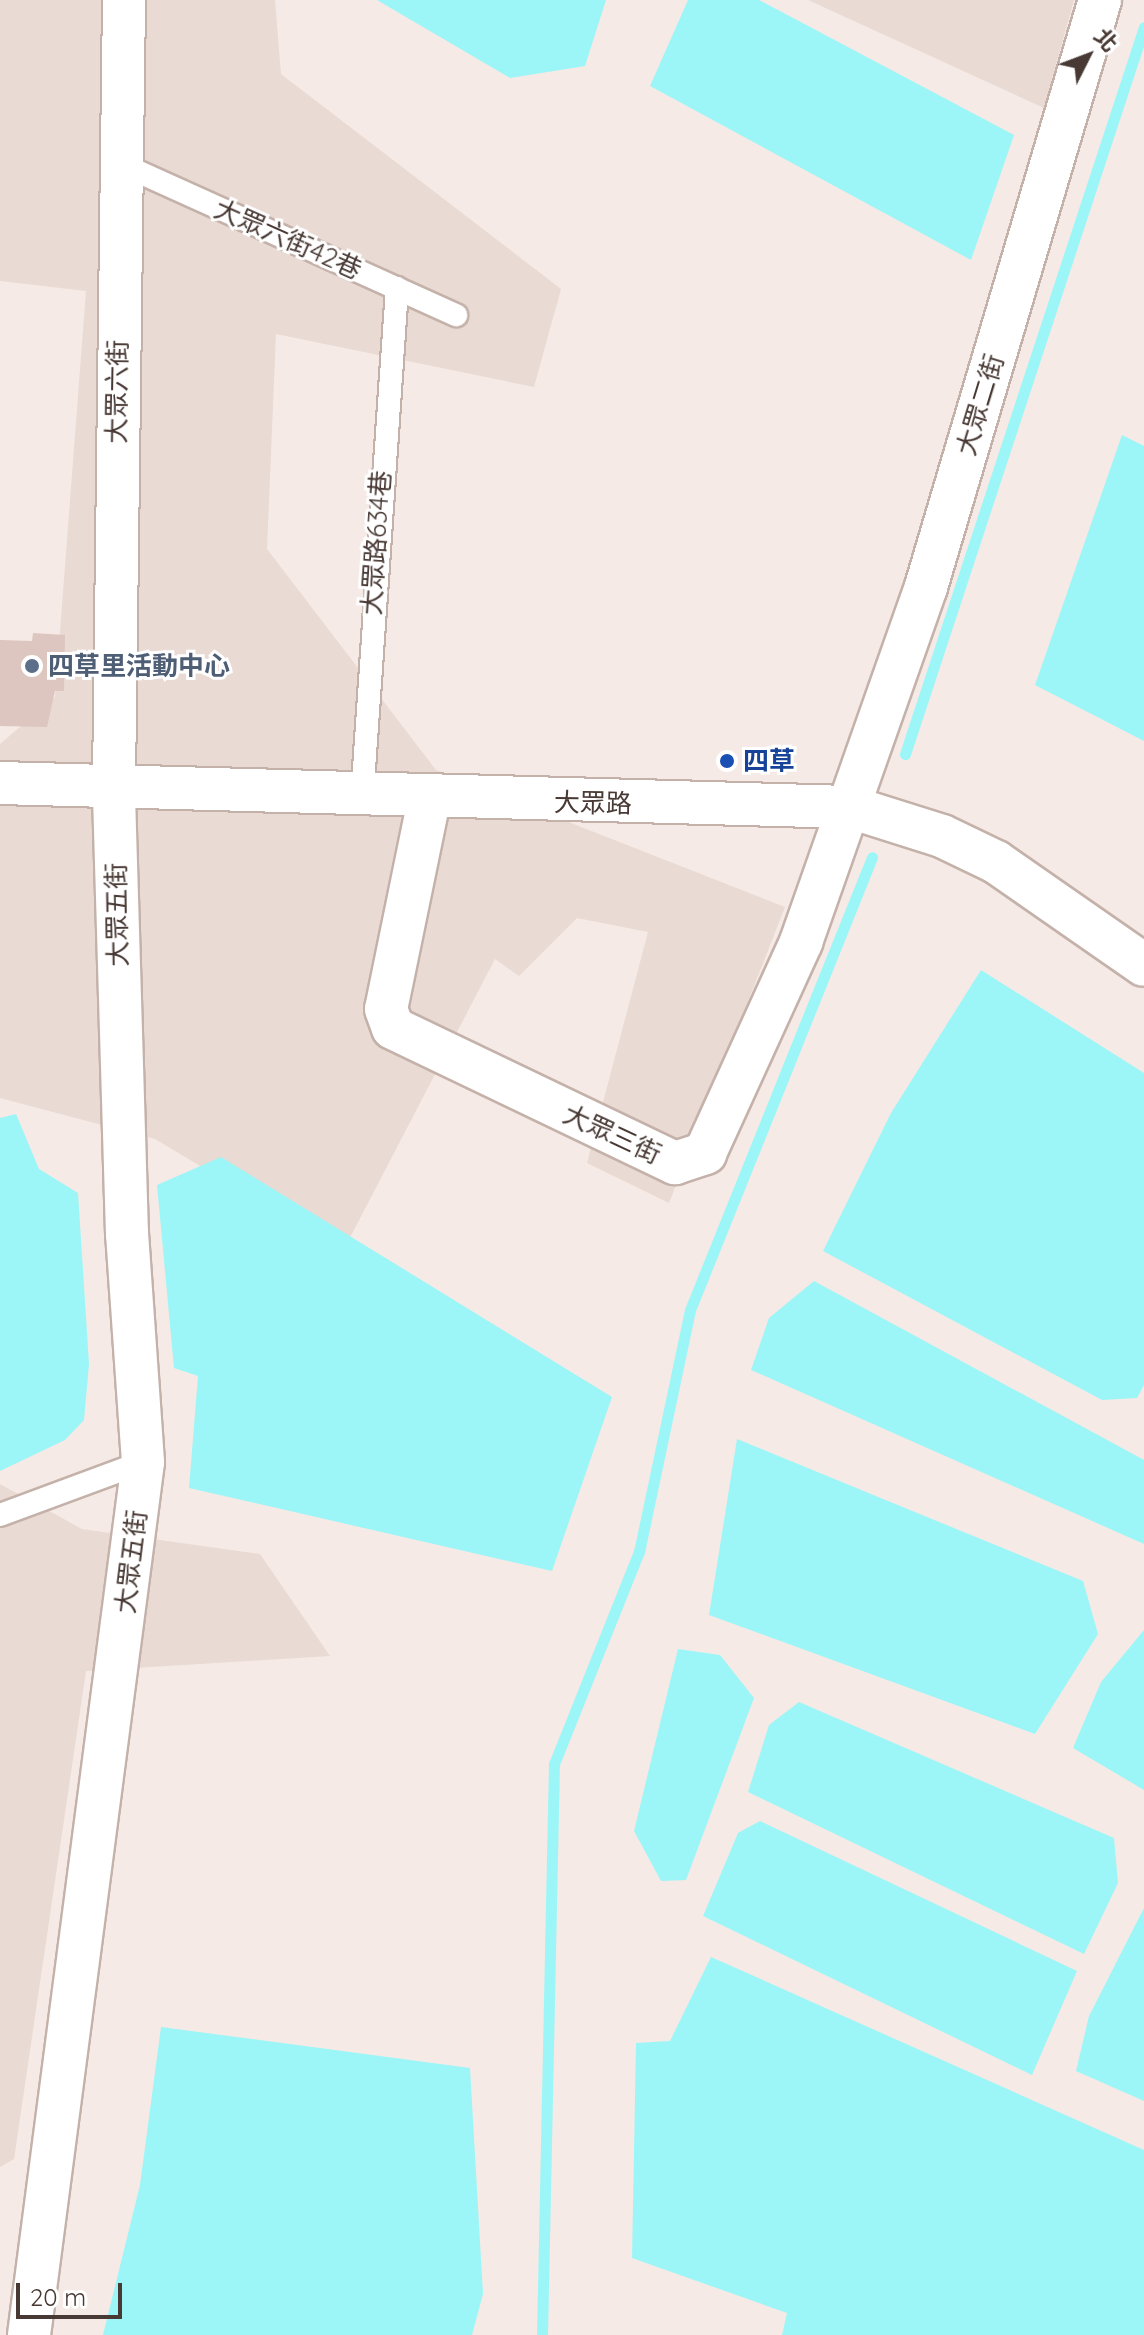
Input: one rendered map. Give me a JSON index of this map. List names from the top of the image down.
{
  "streets": {
    "street": [
      "大眾六街",
      "大眾二街",
      "大眾路",
      "大眾五街",
      "大眾三街"
    ],
    "lane": ["大眾六街42巷", "大眾路634巷"]
  },
  "crossings": [
    ["大眾六街42巷", "大眾六街"],
    ["大眾六街42巷", "大眾路634巷"],
    ["大眾六街", "大眾路"],
    ["大眾六街", "大眾五街"],
    ["大眾二街", "大眾路"],
    ["大眾二街", "大眾三街"],
    ["大眾路634巷", "大眾路"],
    ["大眾路", "大眾五街"],
    ["大眾路", "大眾三街"]
  ],
  "places": ["四草里活動中心", "四草"],
  "scale_bar": "20 m",
  "north": "top right"
}
